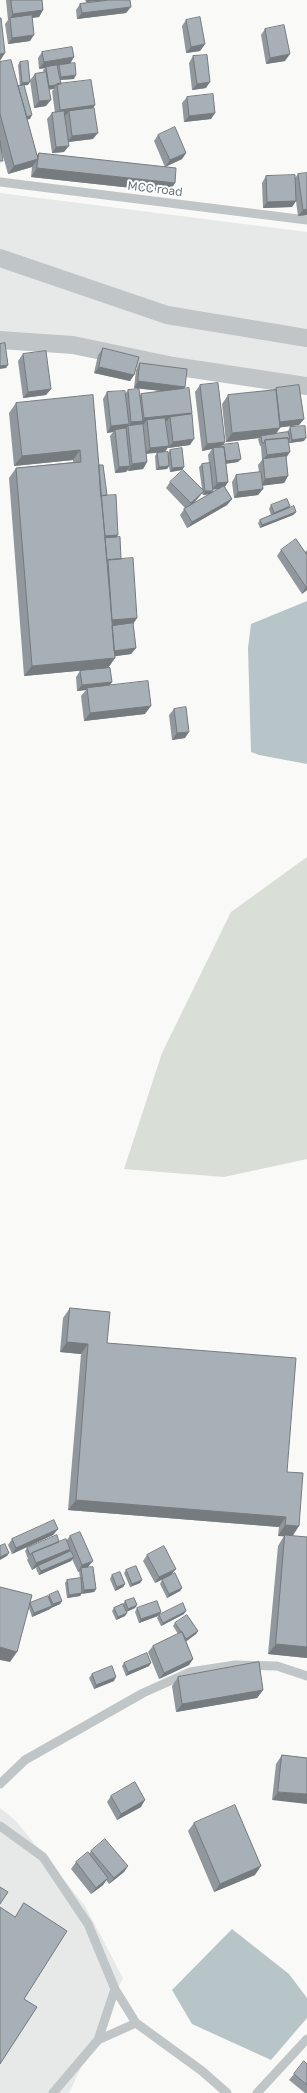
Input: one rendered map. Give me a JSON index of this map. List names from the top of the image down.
{
  "streets": {
    "lane": ["MCC road"]
  }
}
